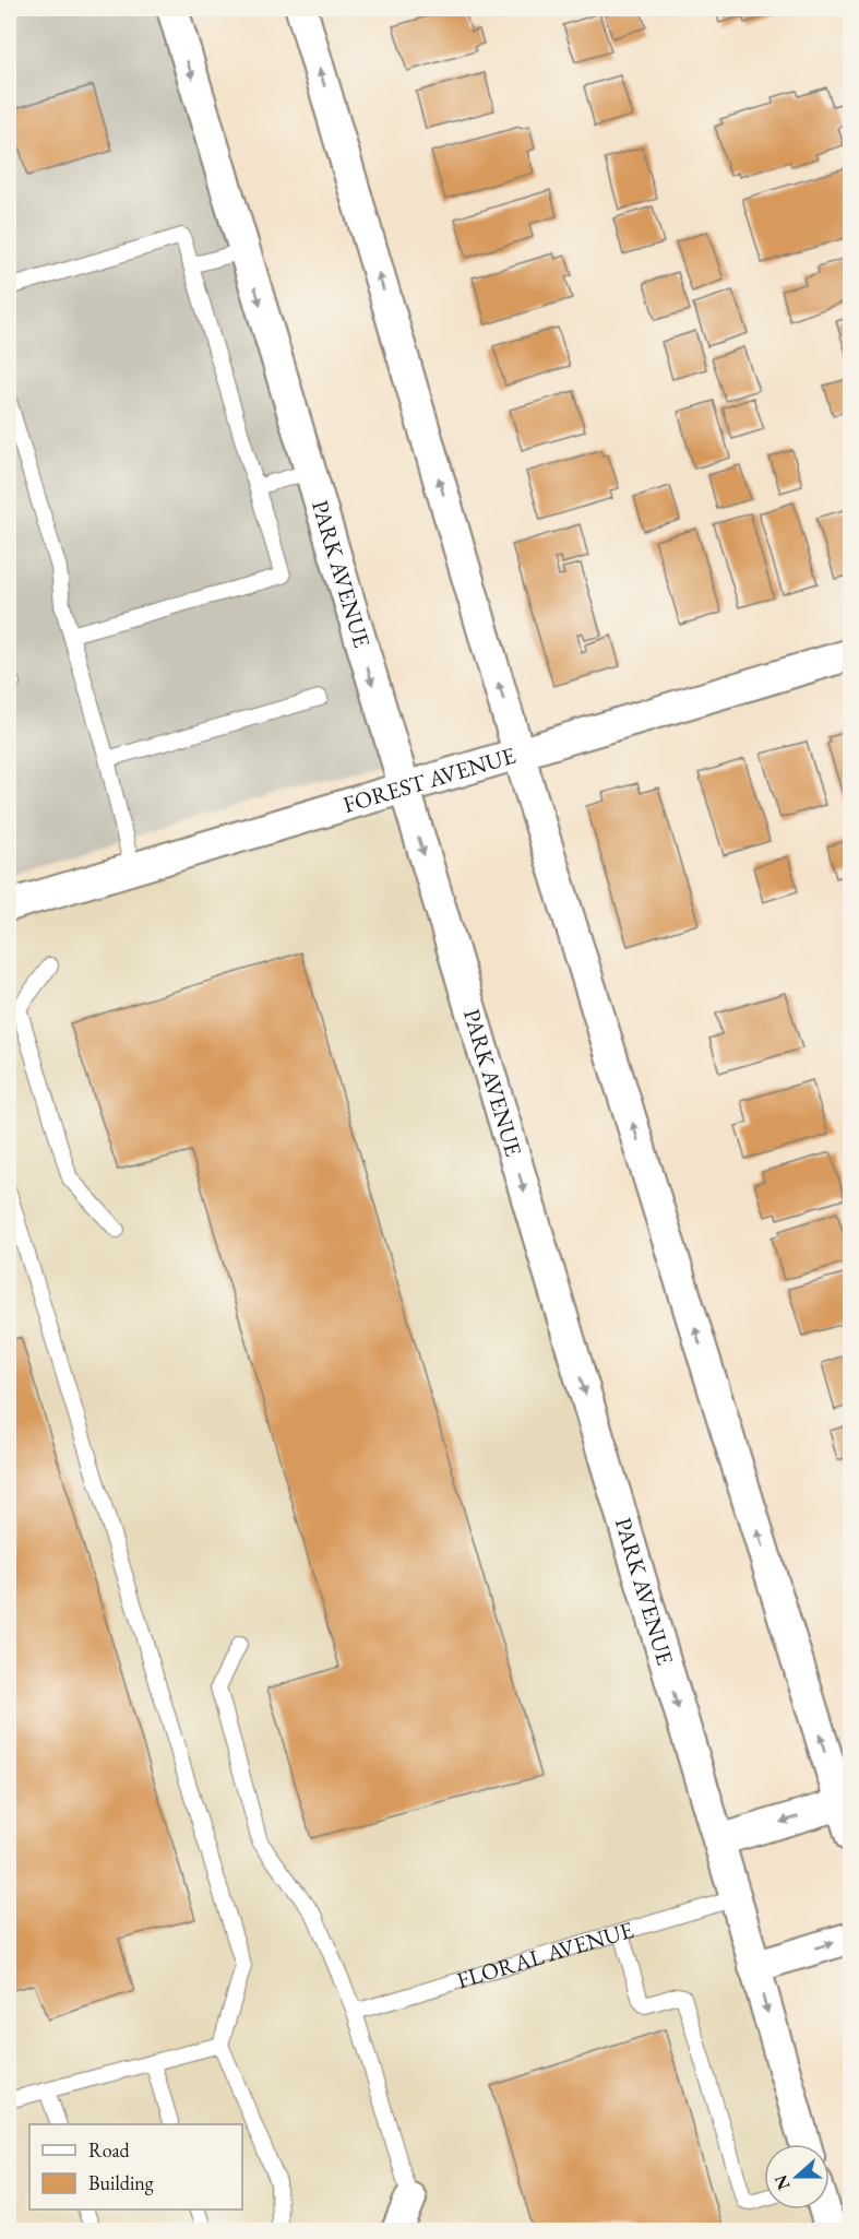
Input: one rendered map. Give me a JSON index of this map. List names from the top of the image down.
{
  "streets": {
    "street": ["PARK AVENUE", "FOREST AVENUE"],
    "lane": ["FLORAL AVENUE"]
  },
  "crossings": [
    ["PARK AVENUE", "FOREST AVENUE"],
    ["PARK AVENUE", "FLORAL AVENUE"]
  ],
  "legend": ["Road", "Building"],
  "north": "left"
}
